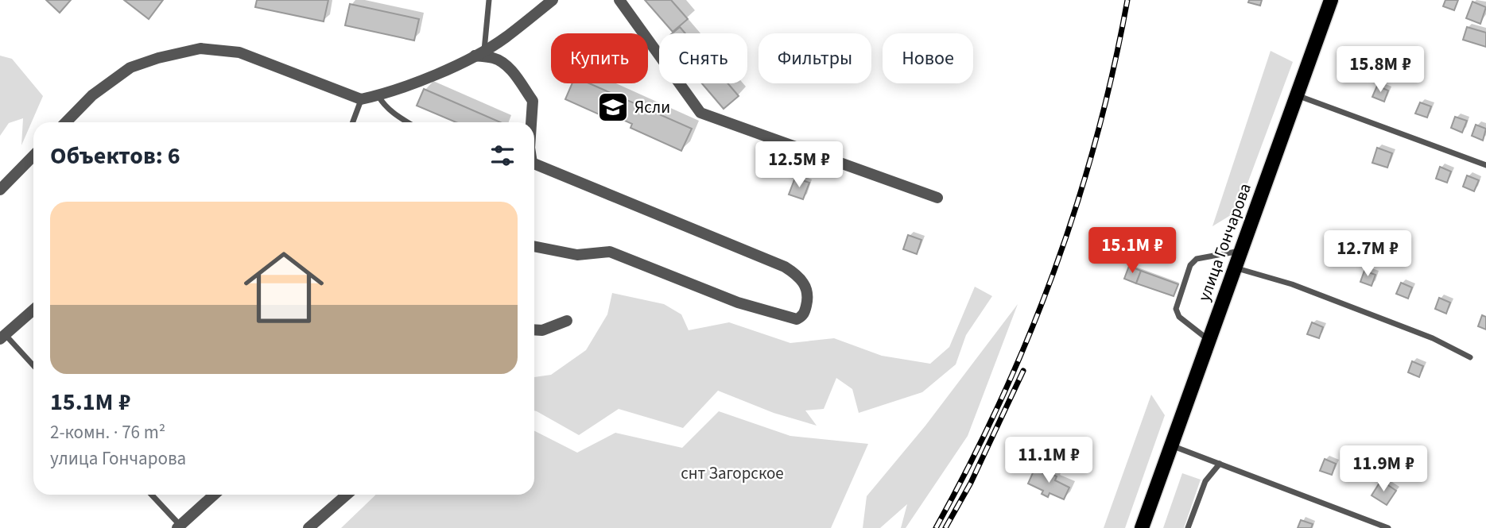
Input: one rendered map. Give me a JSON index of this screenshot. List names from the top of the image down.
{
  "streets": {
    "main road": ["улица Гончарова"]
  },
  "parks": ["снт Загорское"],
  "places": {
    "school or university": ["Ясли"]
  },
  "page": {
    "chip": [
      "Купить",
      "Снять",
      "Фильтры",
      "Новое"
    ],
    "price": [
      "15.8M ₽",
      "12.5M ₽",
      "15.1M ₽",
      "12.7M ₽",
      "11.1M ₽",
      "11.9M ₽"
    ],
    "heading": "Объектов: 6",
    "list": [
      {
        "name": "15.1M ₽",
        "note": "2-комн. · 76 m² · улица Гончарова"
      }
    ]
  }
}
